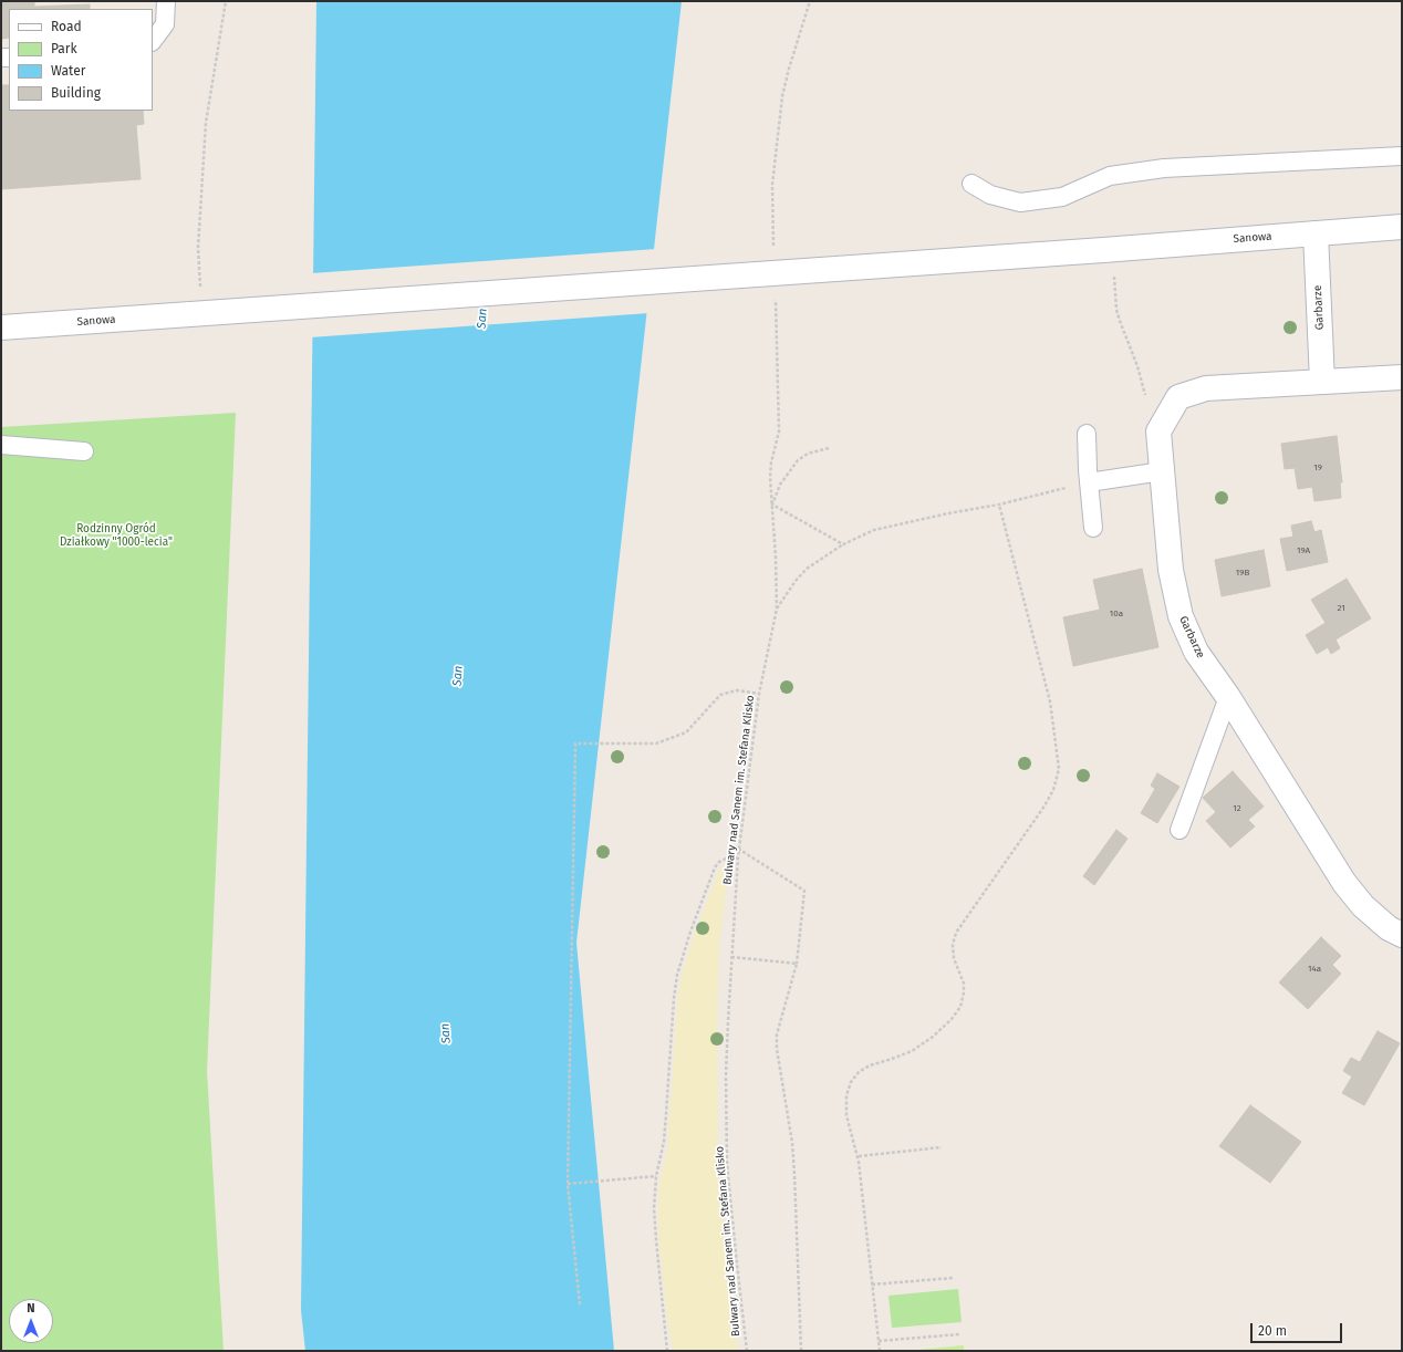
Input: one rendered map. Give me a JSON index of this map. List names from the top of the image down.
{
  "streets": {
    "main road": ["Sanowa", "Garbarze"],
    "path": ["Bulwary nad Sanem im. Stefana Klisko"]
  },
  "crossings": [
    ["Sanowa", "Garbarze"]
  ],
  "water": ["San"],
  "parks": ["Rodzinny Ogród Działkowy \"1000-lecia\""],
  "house_numbers": [
    "19",
    "19A",
    "19B",
    "21",
    "10a",
    "12",
    "14a"
  ],
  "legend": [
    "Road",
    "Park",
    "Water",
    "Building"
  ],
  "scale_bar": "20 m",
  "north": "top"
}
